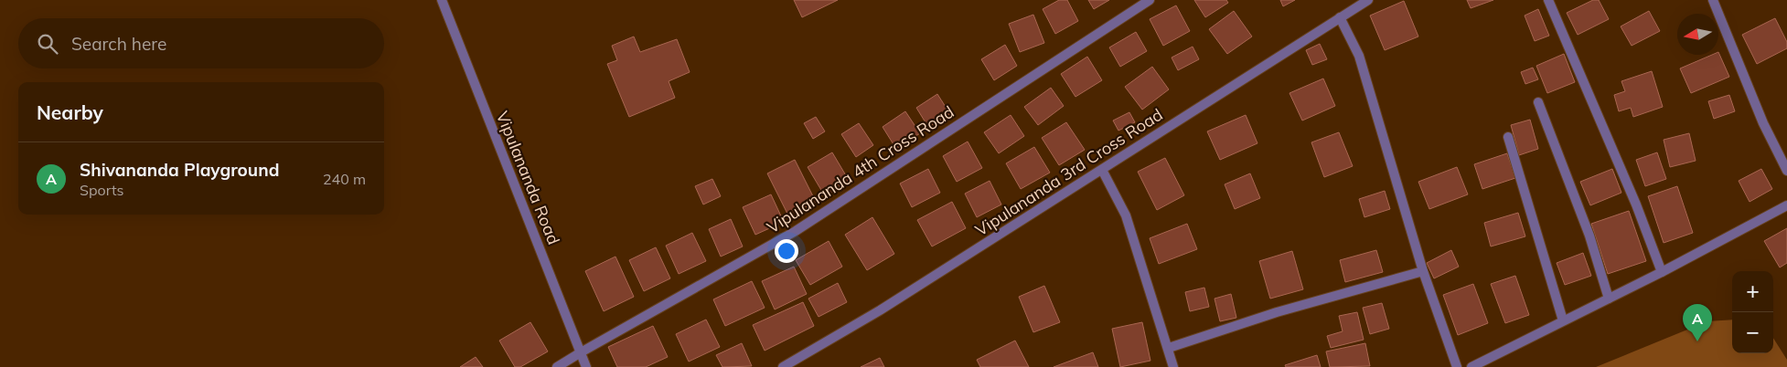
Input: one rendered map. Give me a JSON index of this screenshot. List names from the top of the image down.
{
  "streets": {
    "street": ["Vipulananda 4th Cross Road", "Vipulananda 3rd Cross Road", "Vipulananda Road"]
  },
  "crossings": [
    ["Vipulananda 4th Cross Road", "Vipulananda Road"]
  ],
  "north": "left",
  "page": {
    "search": "Search here",
    "heading": "Nearby",
    "list": [
      {
        "mark": "A",
        "name": "Shivananda Playground",
        "note": "Sports",
        "value": "240 m"
      }
    ],
    "map_buttons": ["+", "−"],
    "pins": "A"
  }
}
